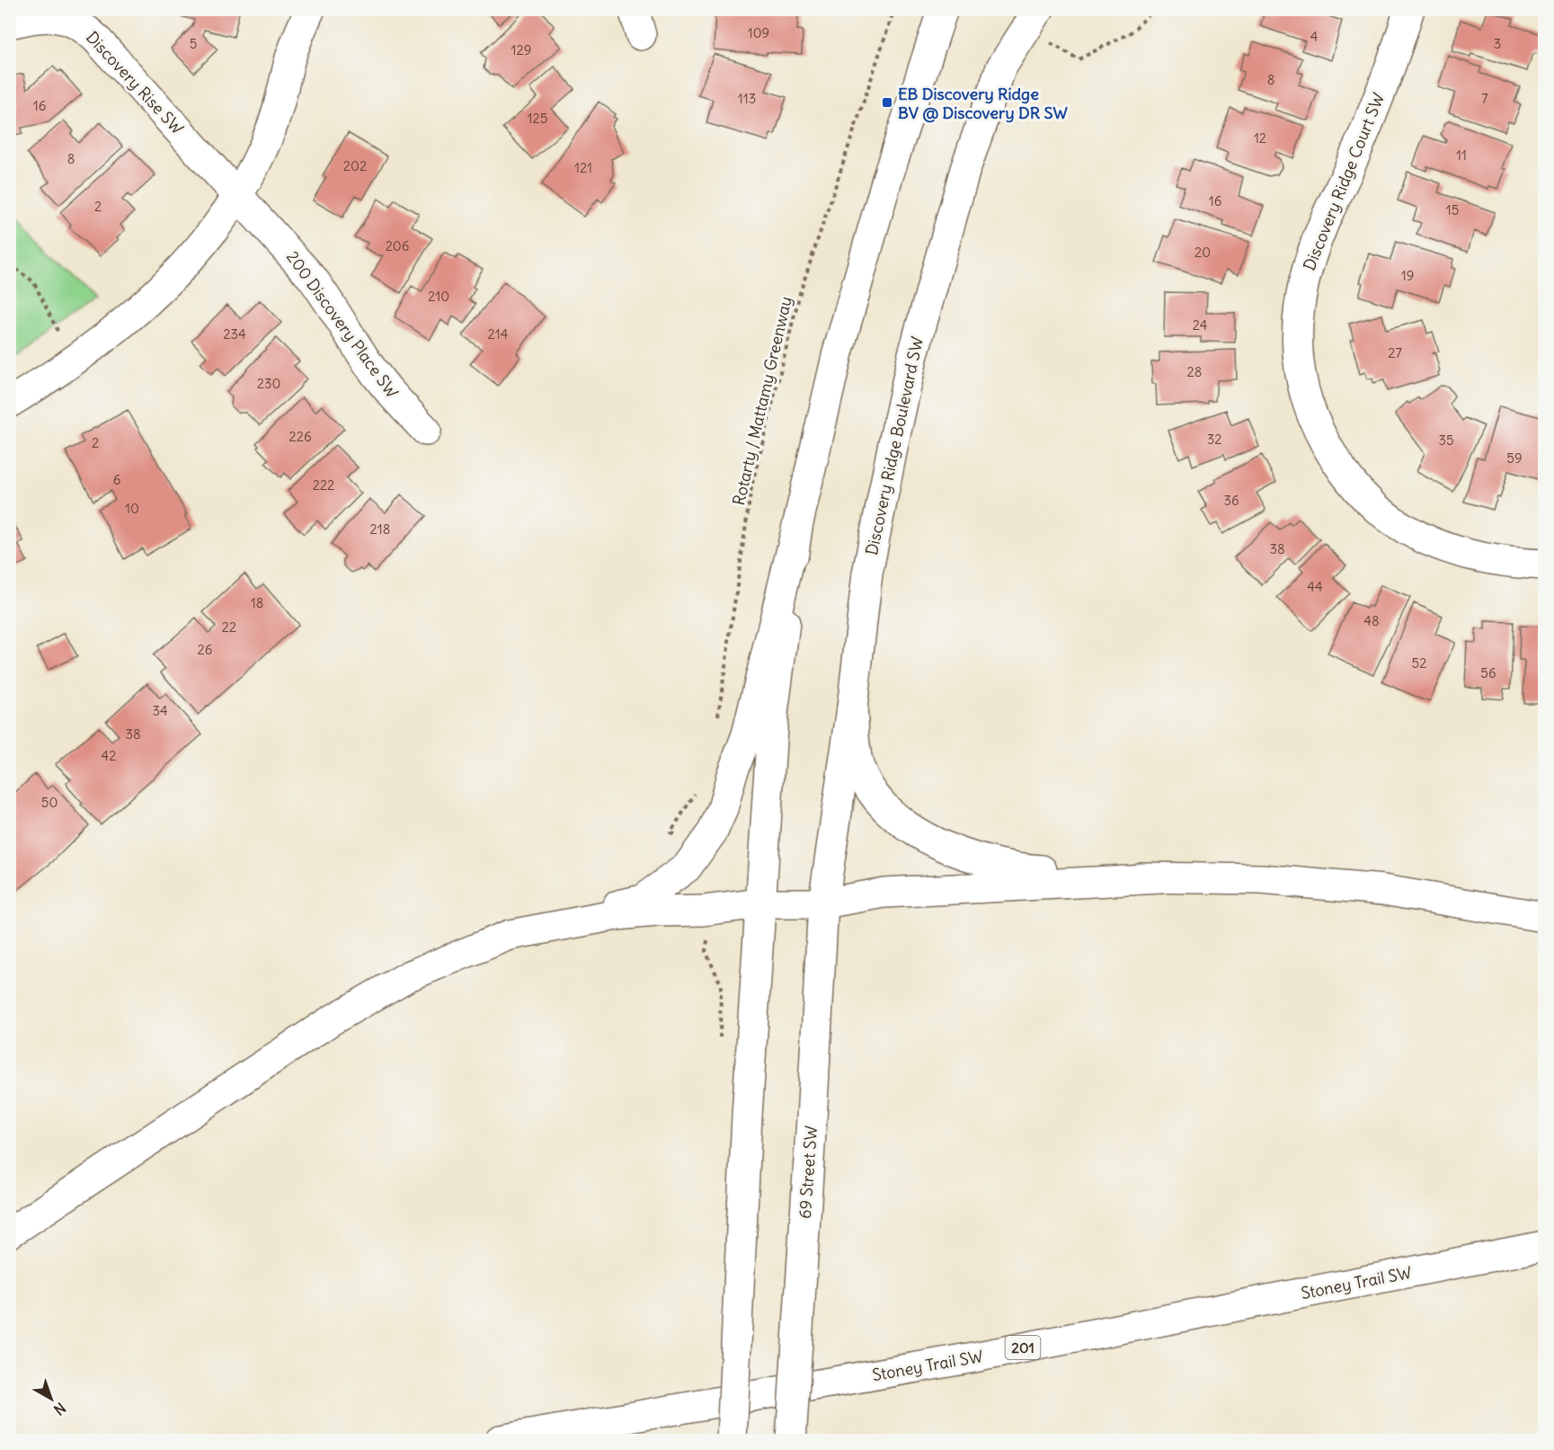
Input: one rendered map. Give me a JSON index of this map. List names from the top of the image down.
{
  "streets": {
    "main road": [
      "Discovery Rise SW",
      "Discovery Ridge Court SW",
      "200 Discovery Place SW",
      "Discovery Ridge Boulevard SW",
      "69 Street SW",
      "Stoney Trail SW",
      "201"
    ],
    "path": ["Rotarty / Mattamy Greenway"]
  },
  "crossings": [
    ["Discovery Rise SW", "200 Discovery Place SW"],
    ["Discovery Ridge Boulevard SW", "69 Street SW"]
  ],
  "places": {
    "transit": ["EB Discovery Ridge BV @ Discovery DR SW"]
  },
  "house_numbers": [
    "109",
    "4",
    "5",
    "3",
    "129",
    "8",
    "113",
    "7",
    "16",
    "125",
    "12",
    "11",
    "8",
    "202",
    "121",
    "16",
    "2",
    "15",
    "206",
    "20",
    "19",
    "210",
    "24",
    "234",
    "214",
    "27",
    "28",
    "230",
    "226",
    "32",
    "35",
    "2",
    "59",
    "6",
    "222",
    "36",
    "10",
    "218",
    "38",
    "44",
    "18",
    "48",
    "22",
    "26",
    "52",
    "56",
    "34",
    "38",
    "42",
    "50"
  ],
  "north": "bottom right"
}
